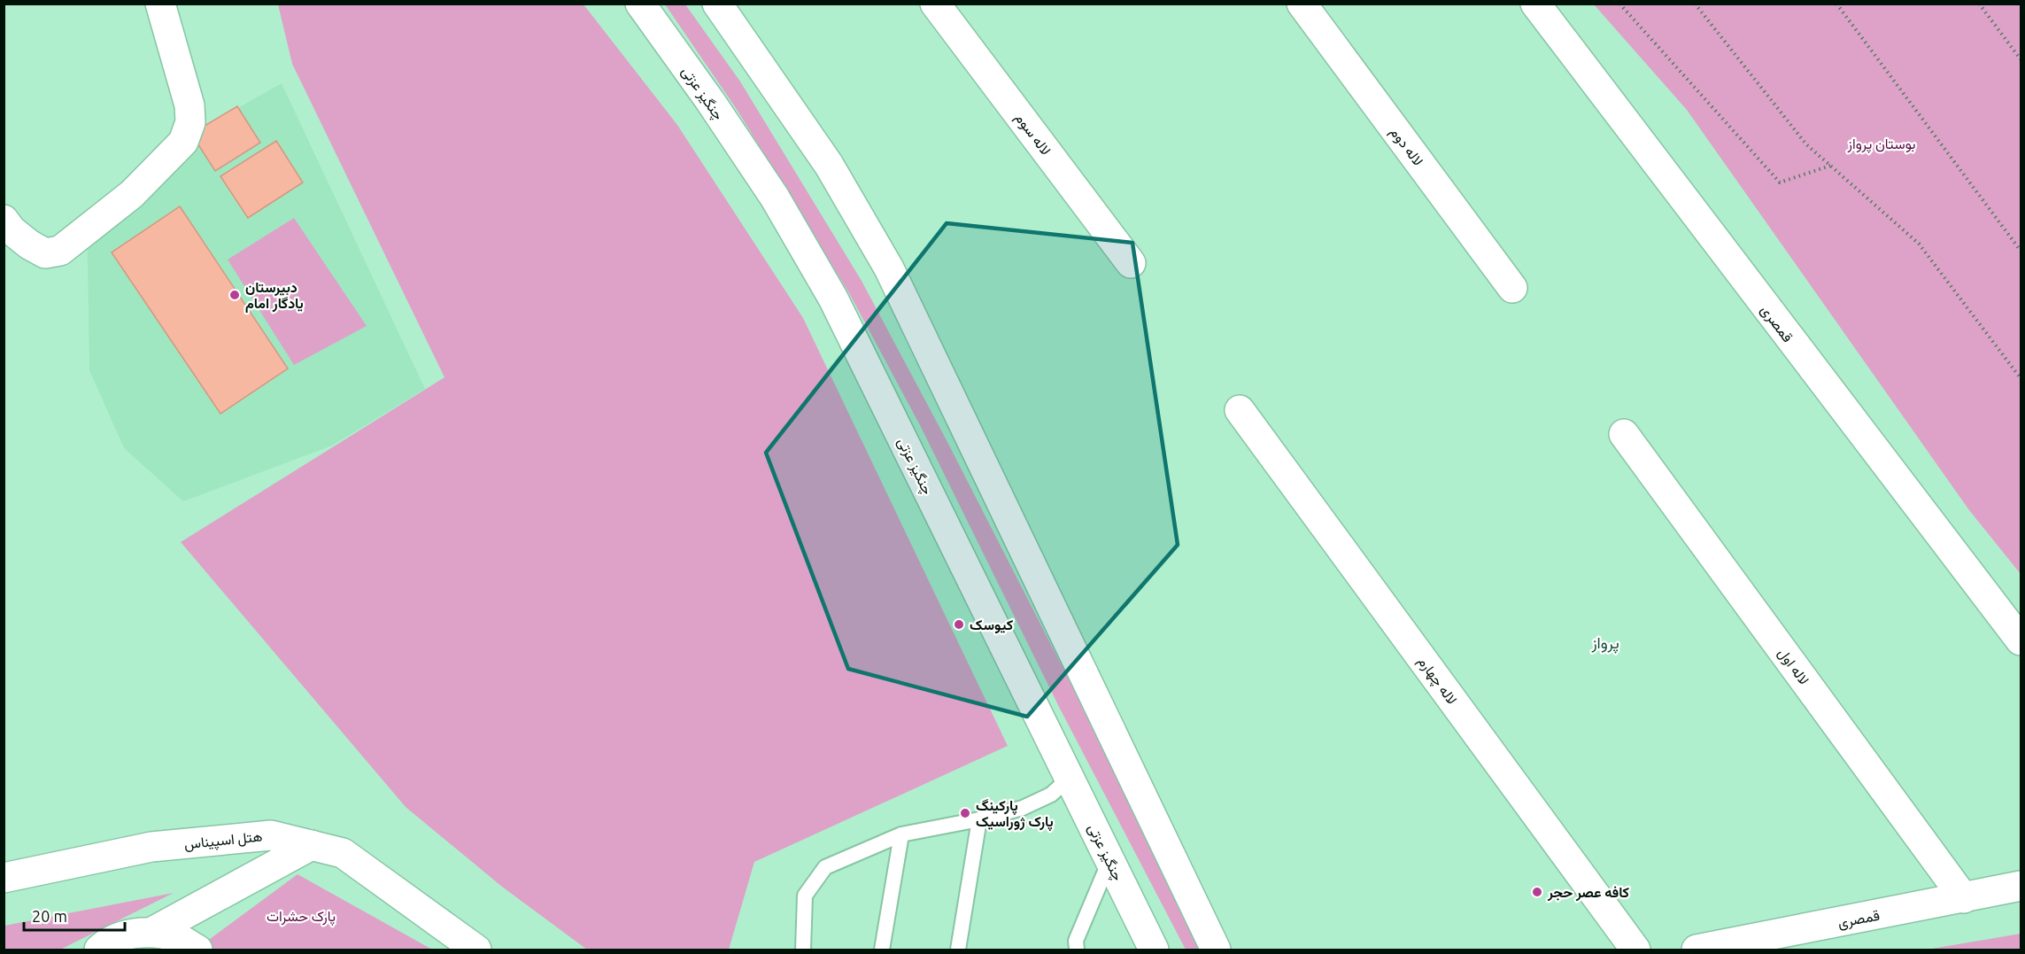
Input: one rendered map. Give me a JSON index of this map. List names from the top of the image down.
{
  "streets": {
    "street": [
      "چنگیز عزتی",
      "لاله سوم",
      "لاله دوم",
      "قمصری",
      "لاله اول",
      "لاله چهارم",
      "هتل اسپیناس"
    ]
  },
  "crossings": [
    ["قمصری", "لاله اول"]
  ],
  "districts": ["پرواز"],
  "parks": ["بوستان پرواز", "پارک حشرات"],
  "places": [
    "دبیرستان یادگار امام",
    "کیوسک",
    "پارکینگ پارک ژوراسیک",
    "کافه عصر حجر"
  ],
  "scale_bar": "20 m"
}
